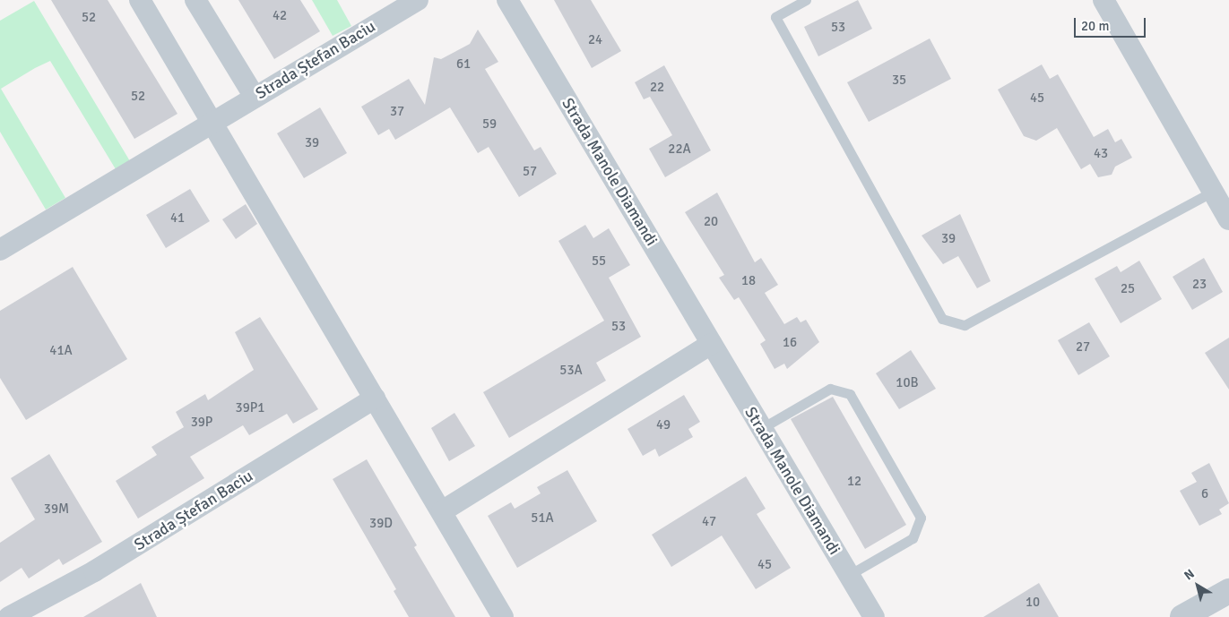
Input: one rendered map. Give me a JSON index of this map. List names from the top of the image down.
{
  "streets": {
    "street": ["Strada Ștefan Baciu", "Strada Manole Diamandi"]
  },
  "house_numbers": [
    "42",
    "52",
    "53",
    "24",
    "61",
    "35",
    "22",
    "52",
    "45",
    "37",
    "59",
    "39",
    "22A",
    "43",
    "57",
    "41",
    "20",
    "39",
    "55",
    "18",
    "23",
    "25",
    "53",
    "16",
    "27",
    "41A",
    "53A",
    "10B",
    "39P1",
    "39P",
    "49",
    "12",
    "6",
    "39M",
    "51A",
    "47",
    "39D",
    "45",
    "10"
  ],
  "scale_bar": "20 m",
  "north": "top left"
}
